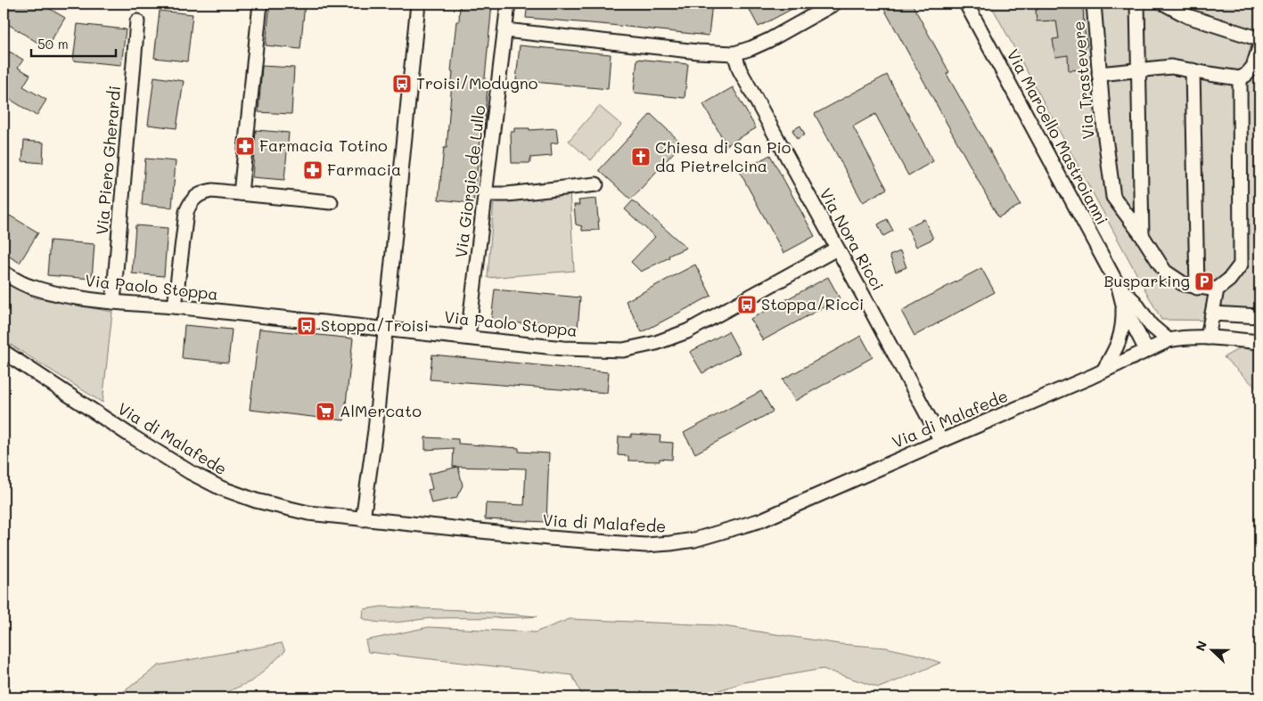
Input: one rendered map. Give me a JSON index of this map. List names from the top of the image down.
{
  "streets": {
    "street": [
      "Via Trastevere",
      "Via Marcello Mastroianni",
      "Via Piero Gherardi",
      "Via Giorgio de Lullo",
      "Via Nora Ricci",
      "Via Paolo Stoppa",
      "Via di Malafede"
    ]
  },
  "crossings": [
    ["Via Piero Gherardi", "Via Paolo Stoppa"],
    ["Via Giorgio de Lullo", "Via Paolo Stoppa"],
    ["Via Nora Ricci", "Via Paolo Stoppa"],
    ["Via Nora Ricci", "Via di Malafede"]
  ],
  "places": {
    "bus stop": ["Troisi/Modugno", "Stoppa/Ricci", "Stoppa/Troisi"],
    "pharmacy": ["Farmacia Totino", "Farmacia"],
    "church": ["Chiesa di San Pio da Pietrelcina"],
    "parking": ["Busparking"],
    "supermarket": ["AlMercato"]
  },
  "scale_bar": "50 m",
  "north": "left"
}
